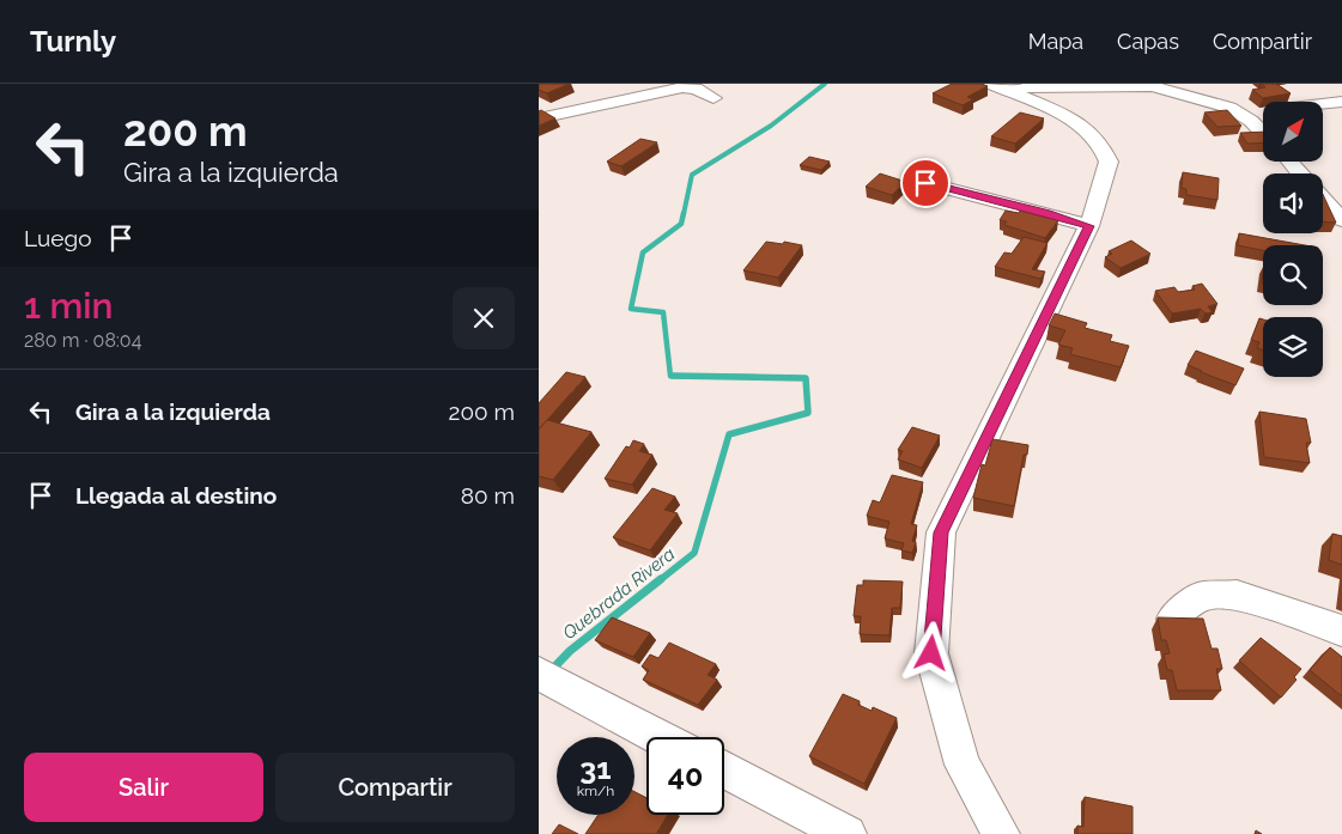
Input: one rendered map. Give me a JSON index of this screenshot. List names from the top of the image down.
{
  "water": ["Quebrada Rivera"],
  "north": "top right",
  "page": {
    "header": "Turnly",
    "nav": ["Mapa", "Capas", "Compartir"],
    "turn": ["200 m", "Gira a la izquierda"],
    "then": "Luego",
    "heading": ["1 min", "280 m · 08:04"],
    "list": [
      {
        "name": "Gira a la izquierda",
        "value": "200 m"
      },
      {
        "name": "Llegada al destino",
        "value": "80 m"
      }
    ],
    "speed": "31 km/h",
    "limit": "40",
    "buttons": ["Salir", "Compartir"]
  }
}
